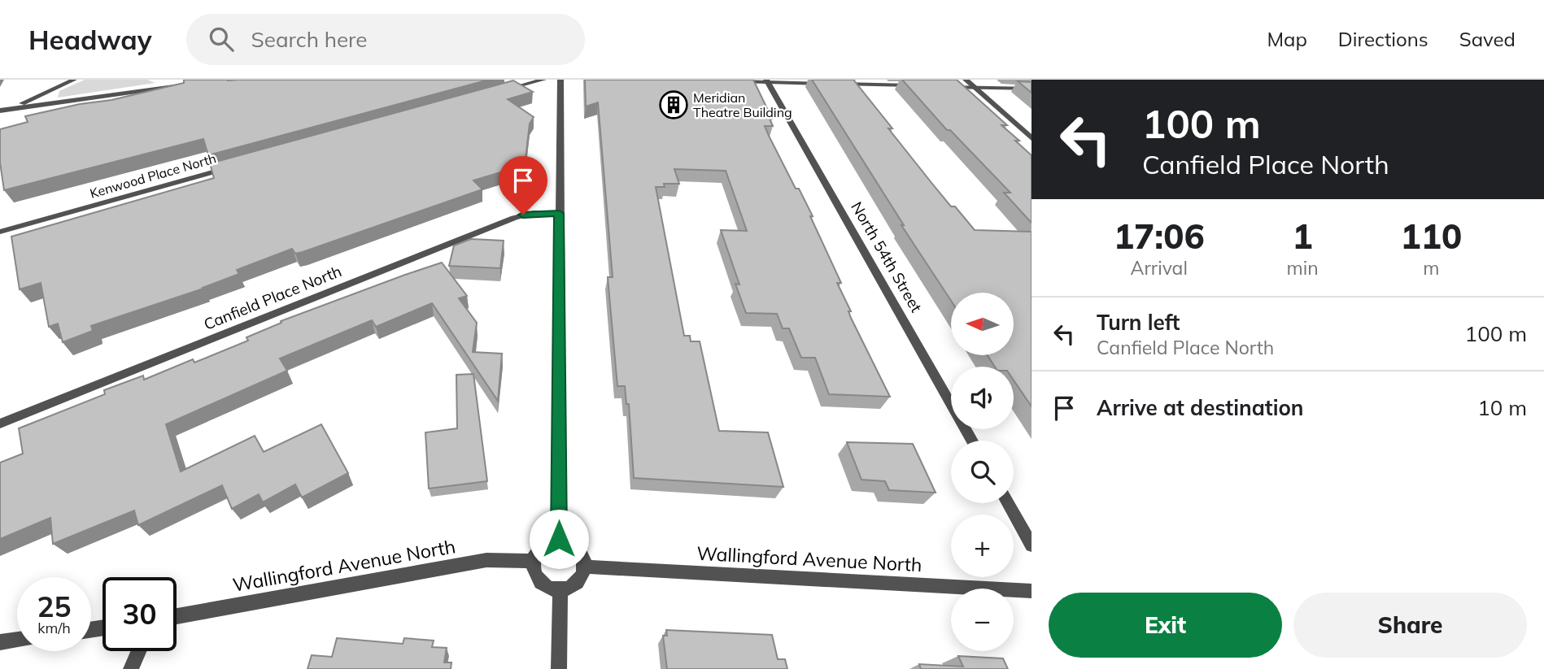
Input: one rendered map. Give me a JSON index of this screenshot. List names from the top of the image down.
{
  "streets": {
    "street": [
      "Kenwood Place North",
      "North 54th Street",
      "Canfield Place North",
      "Wallingford Avenue North"
    ]
  },
  "places": {
    "building": ["Meridian Theatre Building"]
  },
  "north": "left",
  "page": {
    "header": "Headway",
    "search": "Search here",
    "nav": ["Map", "Directions", "Saved"],
    "turn": ["100 m", "Canfield Place North"],
    "eta": [
      "17:06",
      "Arrival",
      "1",
      "min",
      "110",
      "m"
    ],
    "map_buttons": ["+", "−"],
    "list": [
      {
        "name": "Turn left",
        "note": "Canfield Place North",
        "value": "100 m"
      },
      {
        "name": "Arrive at destination",
        "value": "10 m"
      }
    ],
    "speed": "25 km/h",
    "limit": "30",
    "buttons": ["Exit", "Share"]
  }
}
